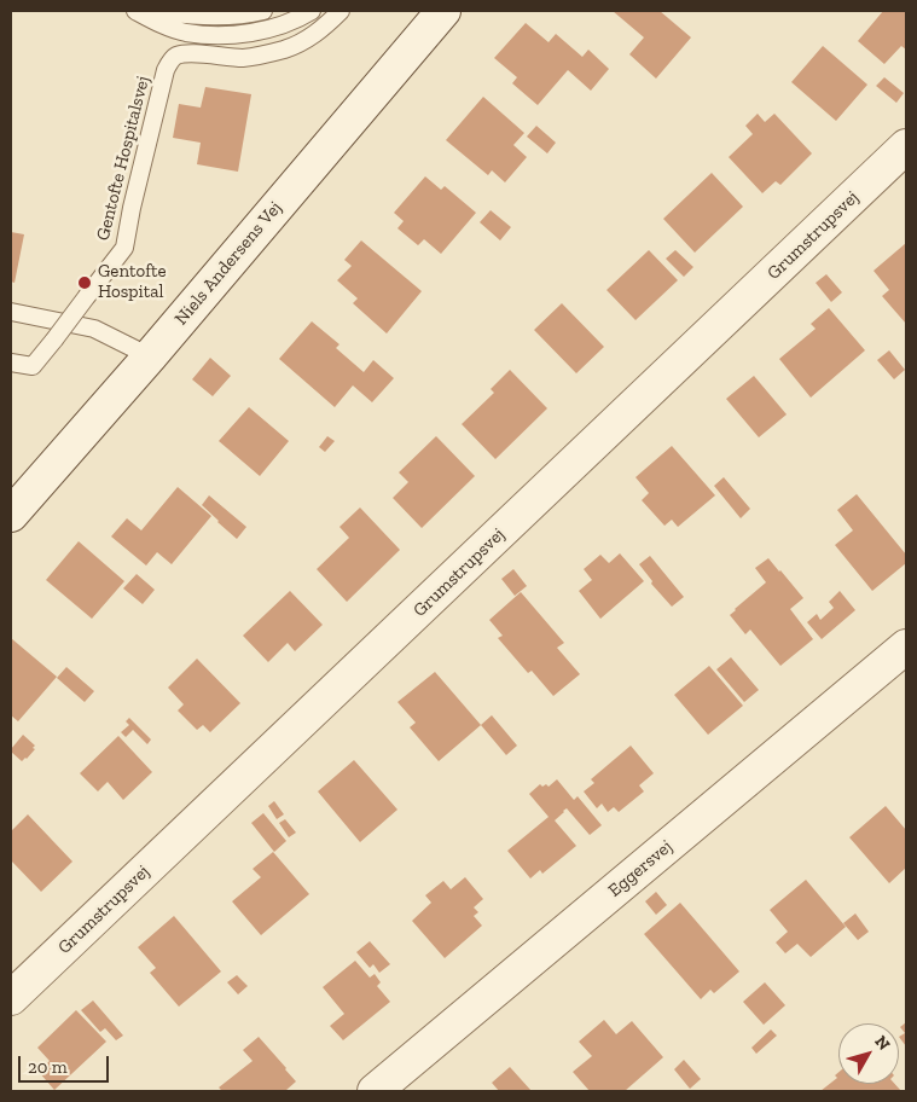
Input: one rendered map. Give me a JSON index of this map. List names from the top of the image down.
{
  "streets": {
    "street": ["Grumstrupsvej", "Niels Andersens Vej", "Eggersvej"],
    "lane": ["Gentofte Hospitalsvej"]
  },
  "places": ["Gentofte Hospital"],
  "scale_bar": "20 m",
  "north": "top right"
}
